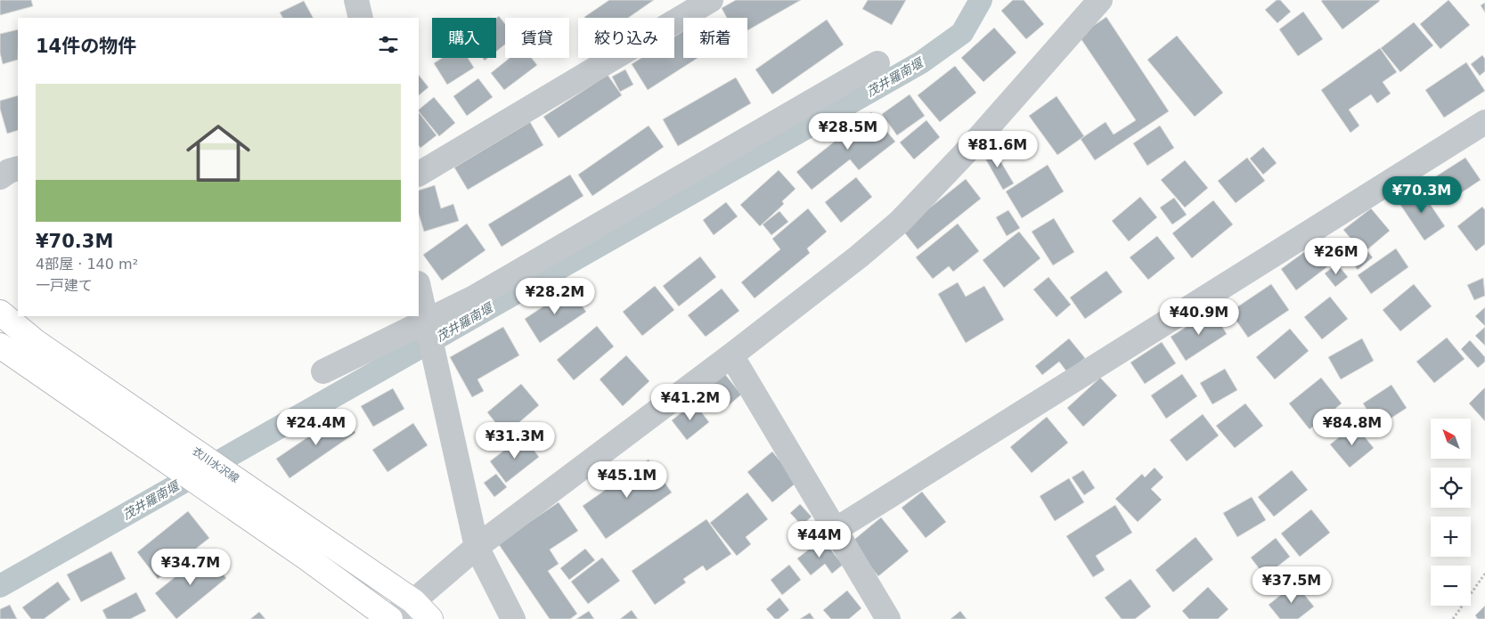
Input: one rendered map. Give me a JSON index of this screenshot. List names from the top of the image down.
{
  "streets": {
    "main road": ["衣川水沢線"]
  },
  "water": ["茂井羅南堰"],
  "north": "top left",
  "page": {
    "chip": [
      "購入",
      "賃貸",
      "絞り込み",
      "新着"
    ],
    "heading": "14件の物件",
    "list": [
      {
        "name": "¥70.3M",
        "note": "4部屋 · 140 m² · 一戸建て"
      }
    ],
    "price": [
      "¥28.5M",
      "¥81.6M",
      "¥70.3M",
      "¥26M",
      "¥28.2M",
      "¥40.9M",
      "¥41.2M",
      "¥24.4M",
      "¥84.8M",
      "¥31.3M",
      "¥45.1M",
      "¥44M",
      "¥34.7M",
      "¥37.5M"
    ],
    "map_buttons": ["+", "−"]
  }
}
